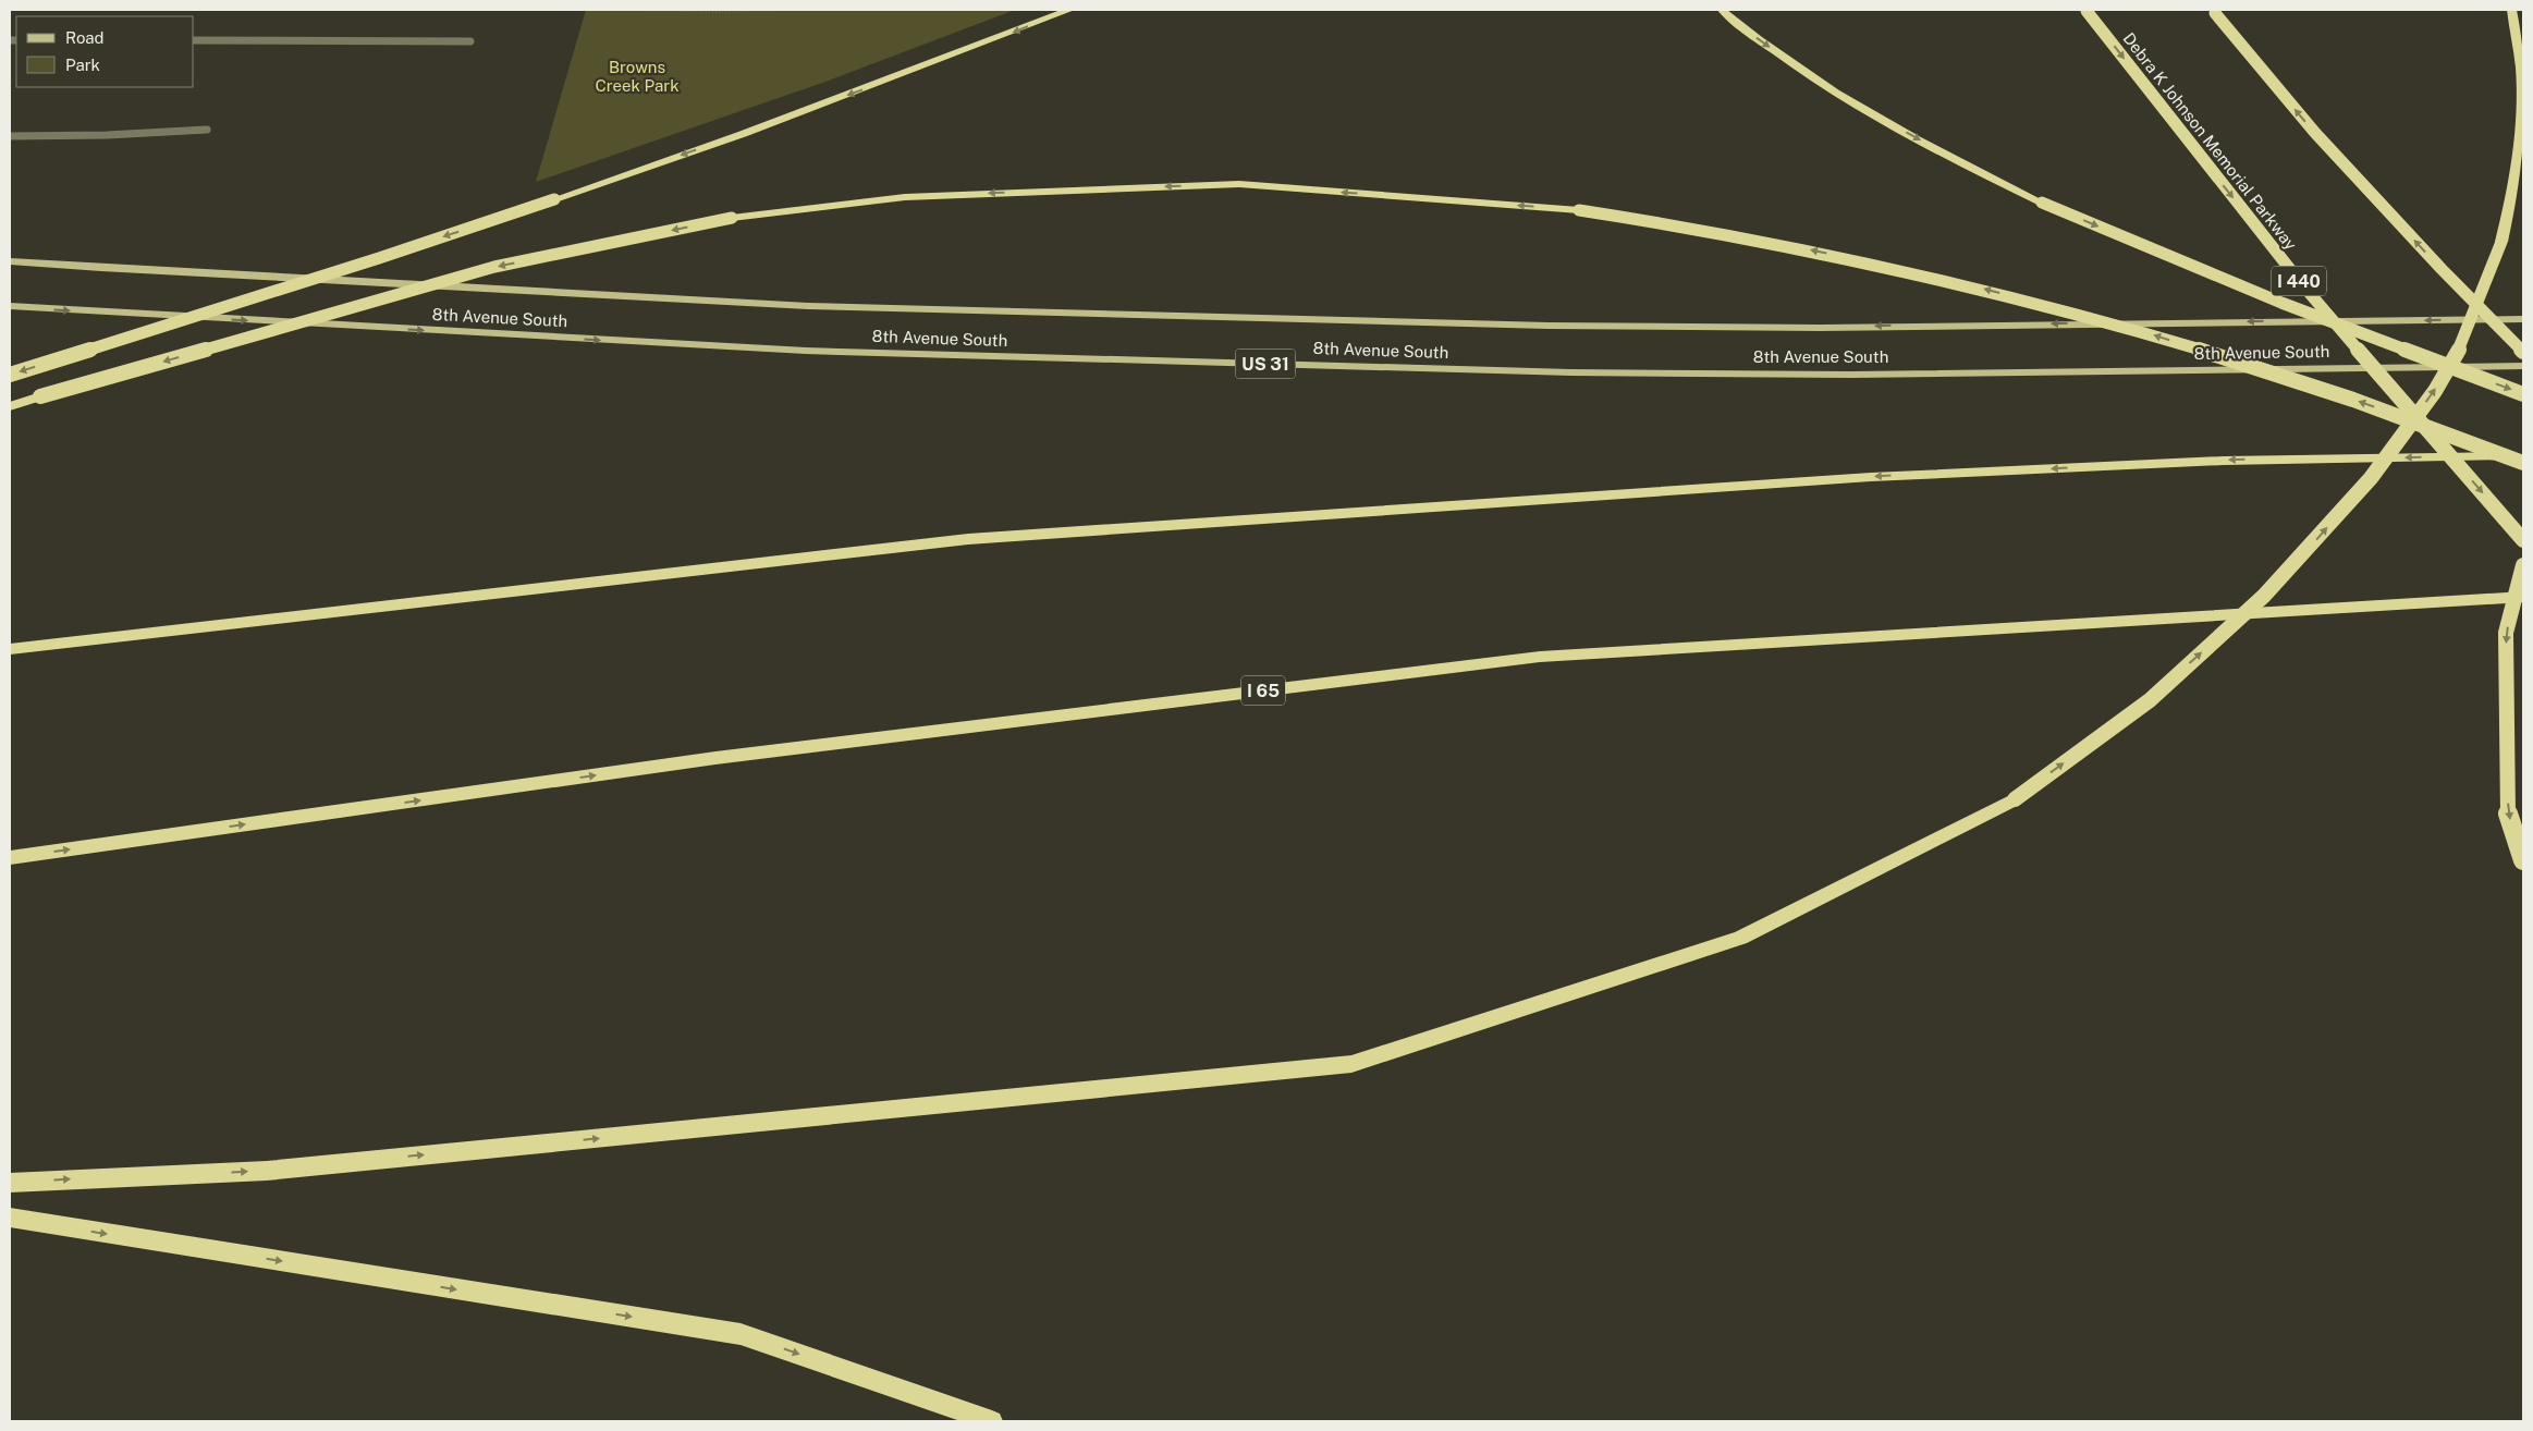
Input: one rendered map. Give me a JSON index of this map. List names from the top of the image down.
{
  "streets": {
    "highway": ["Debra K Johnson Memorial Parkway", "I 440", "I 65"],
    "main road": ["8th Avenue South", "US 31"]
  },
  "parks": ["Browns Creek Park"],
  "legend": ["Road", "Park"]
}
